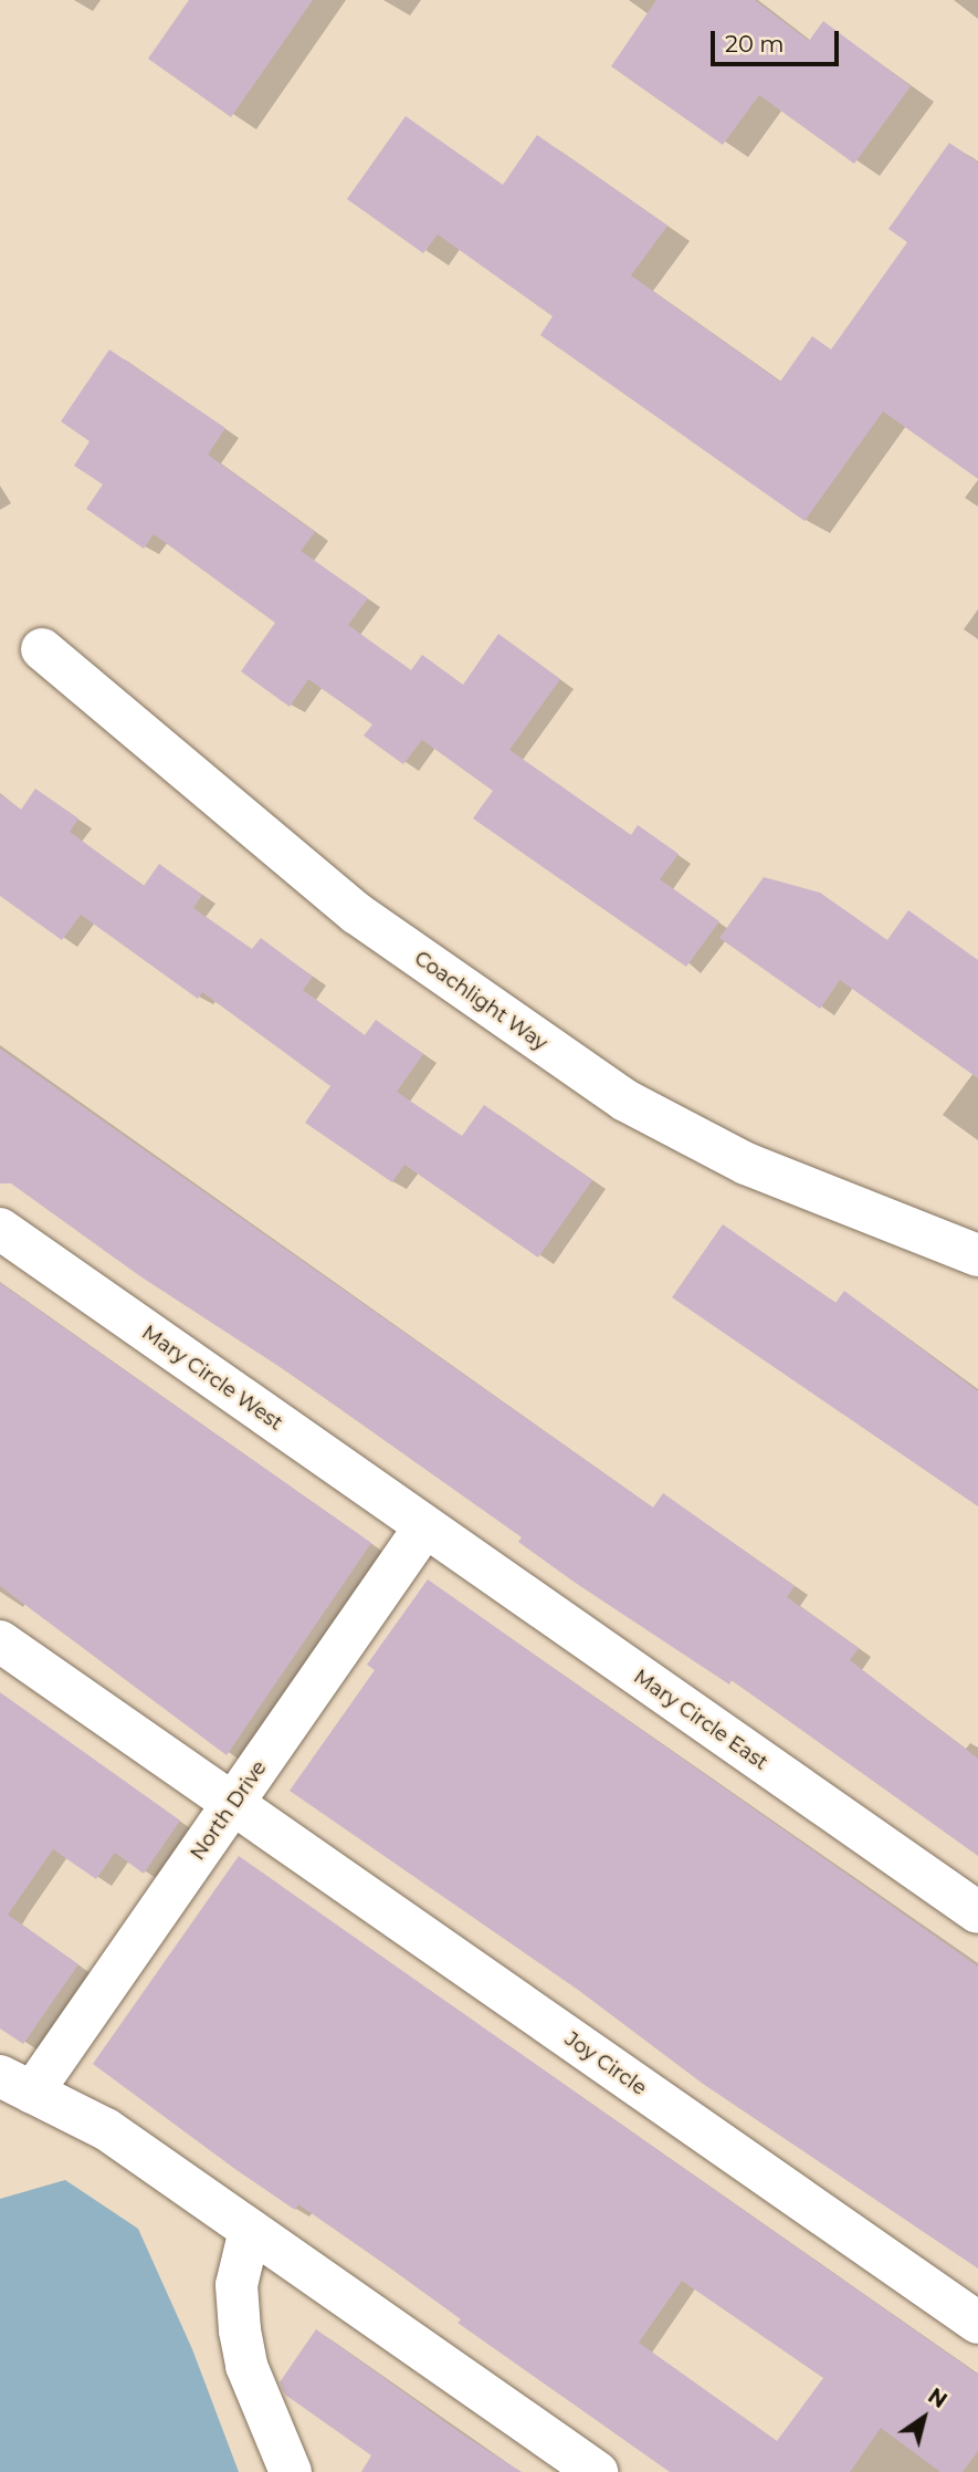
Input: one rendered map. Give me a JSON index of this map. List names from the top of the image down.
{
  "streets": {
    "street": [
      "Coachlight Way",
      "Mary Circle West",
      "Mary Circle East",
      "North Drive",
      "Joy Circle"
    ]
  },
  "crossings": [
    ["Mary Circle West", "Mary Circle East"],
    ["Mary Circle West", "North Drive"],
    ["Mary Circle East", "North Drive"],
    ["North Drive", "Joy Circle"]
  ],
  "scale_bar": "20 m",
  "north": "top right"
}
